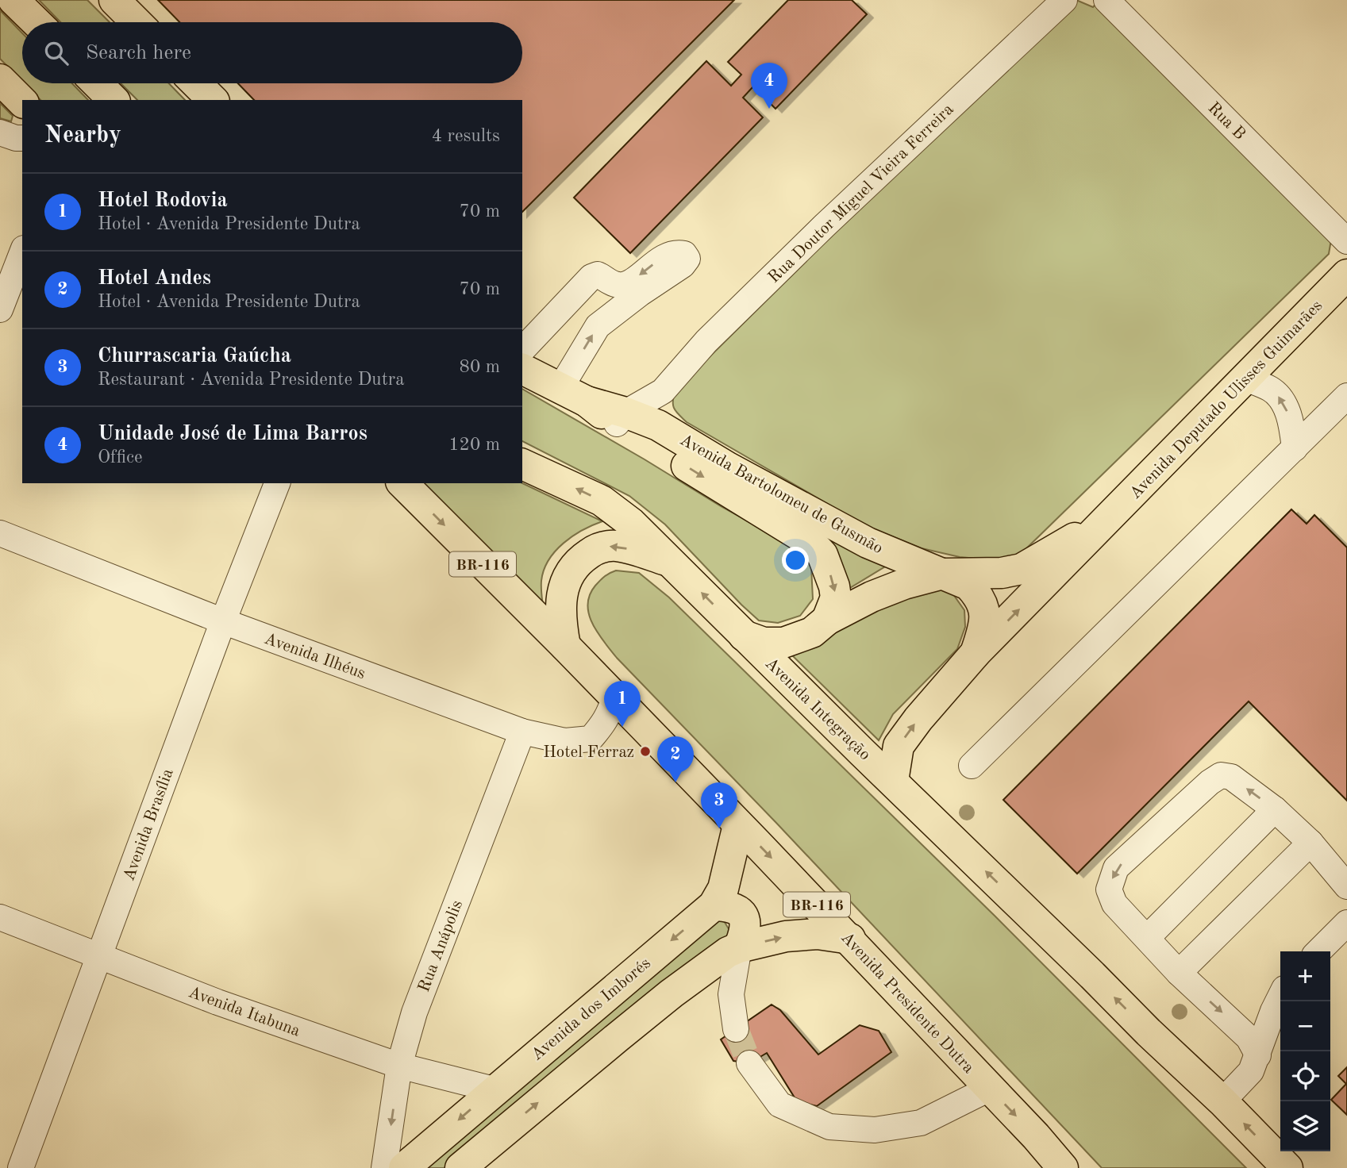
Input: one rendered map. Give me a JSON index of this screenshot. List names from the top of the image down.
{
  "streets": {
    "main road": [
      "Avenida Deputado Ulisses Guimarães",
      "Avenida Bartolomeu de Gusmão",
      "BR-116",
      "Avenida Integração",
      "Avenida Presidente Dutra",
      "Avenida dos Imborés"
    ],
    "street": [
      "Rua B",
      "Rua Doutor Miguel Vieira Ferreira",
      "Avenida Ilhéus",
      "Avenida Brasília",
      "Rua Anápolis",
      "Avenida Itabuna"
    ]
  },
  "crossings": [
    ["Avenida Deputado Ulisses Guimarães", "Avenida Bartolomeu de Gusmão"],
    ["Avenida Deputado Ulisses Guimarães", "Avenida Integração"],
    ["Avenida Ilhéus", "Avenida Brasília"],
    ["Avenida Ilhéus", "Rua Anápolis"],
    ["Avenida Ilhéus", "Avenida Presidente Dutra"],
    ["Avenida Brasília", "Avenida Itabuna"],
    ["Rua Anápolis", "Avenida Itabuna"],
    ["Avenida Presidente Dutra", "Avenida dos Imborés"],
    ["Avenida dos Imborés", "Avenida Itabuna"]
  ],
  "one_way": ["Avenida Deputado Ulisses Guimarães"],
  "places": ["Hotel Ferraz"],
  "page": {
    "search": "Search here",
    "pins": [
      "4",
      "1",
      "2",
      "3"
    ],
    "heading": ["Nearby", "4 results"],
    "list": [
      {
        "mark": "1",
        "name": "Hotel Rodovia",
        "note": "Hotel · Avenida Presidente Dutra",
        "value": "70 m"
      },
      {
        "mark": "2",
        "name": "Hotel Andes",
        "note": "Hotel · Avenida Presidente Dutra",
        "value": "70 m"
      },
      {
        "mark": "3",
        "name": "Churrascaria Gaúcha",
        "note": "Restaurant · Avenida Presidente Dutra",
        "value": "80 m"
      },
      {
        "mark": "4",
        "name": "Unidade José de Lima Barros",
        "note": "Office",
        "value": "120 m"
      }
    ],
    "map_buttons": ["+", "−"]
  }
}
